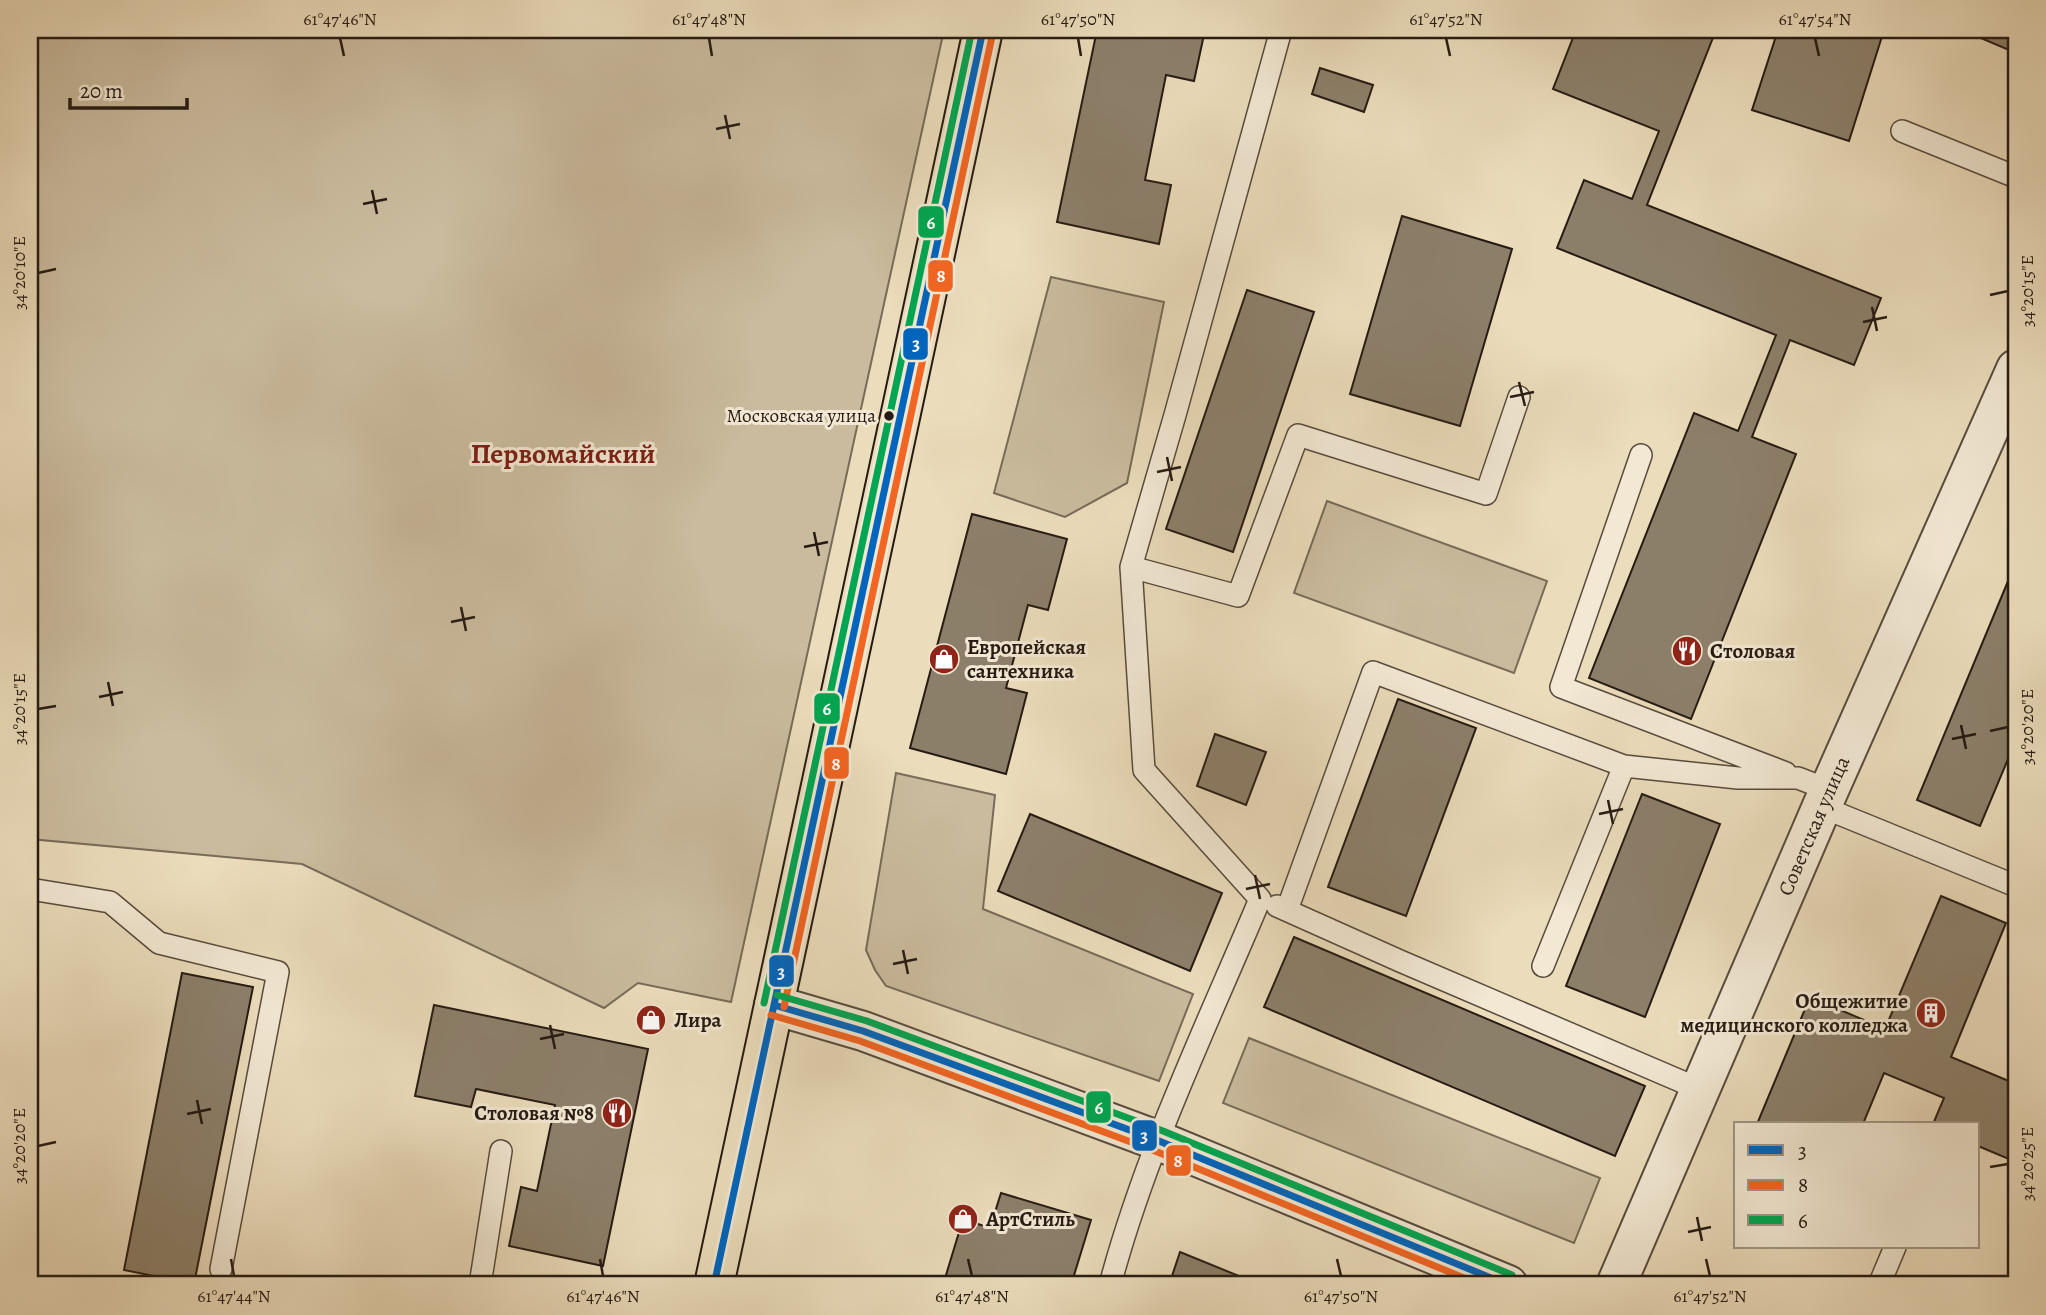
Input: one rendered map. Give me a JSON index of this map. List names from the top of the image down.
{
  "streets": {
    "street": ["Советская улица"]
  },
  "districts": ["Первомайский"],
  "places": {
    "other": ["Московская улица"],
    "restaurant": ["Столовая", "Столовая №8"],
    "shop": ["Европейская сантехника", "Лира", "АртСтиль"],
    "building": ["Общежитие медицинского колледжа"]
  },
  "lines": ["transit line 3", "transit line 6", "transit line 8"],
  "legend": ["3", "8", "6"],
  "scale_bar": "20 m",
  "coordinates": [
    "61°47'46\"N",
    "61°47'48\"N",
    "61°47'50\"N",
    "61°47'52\"N",
    "61°47'54\"N",
    "34°20'10\"E",
    "34°20'15\"E",
    "34°20'20\"E",
    "34°20'25\"E",
    "61°47'44\"N"
  ]
}
